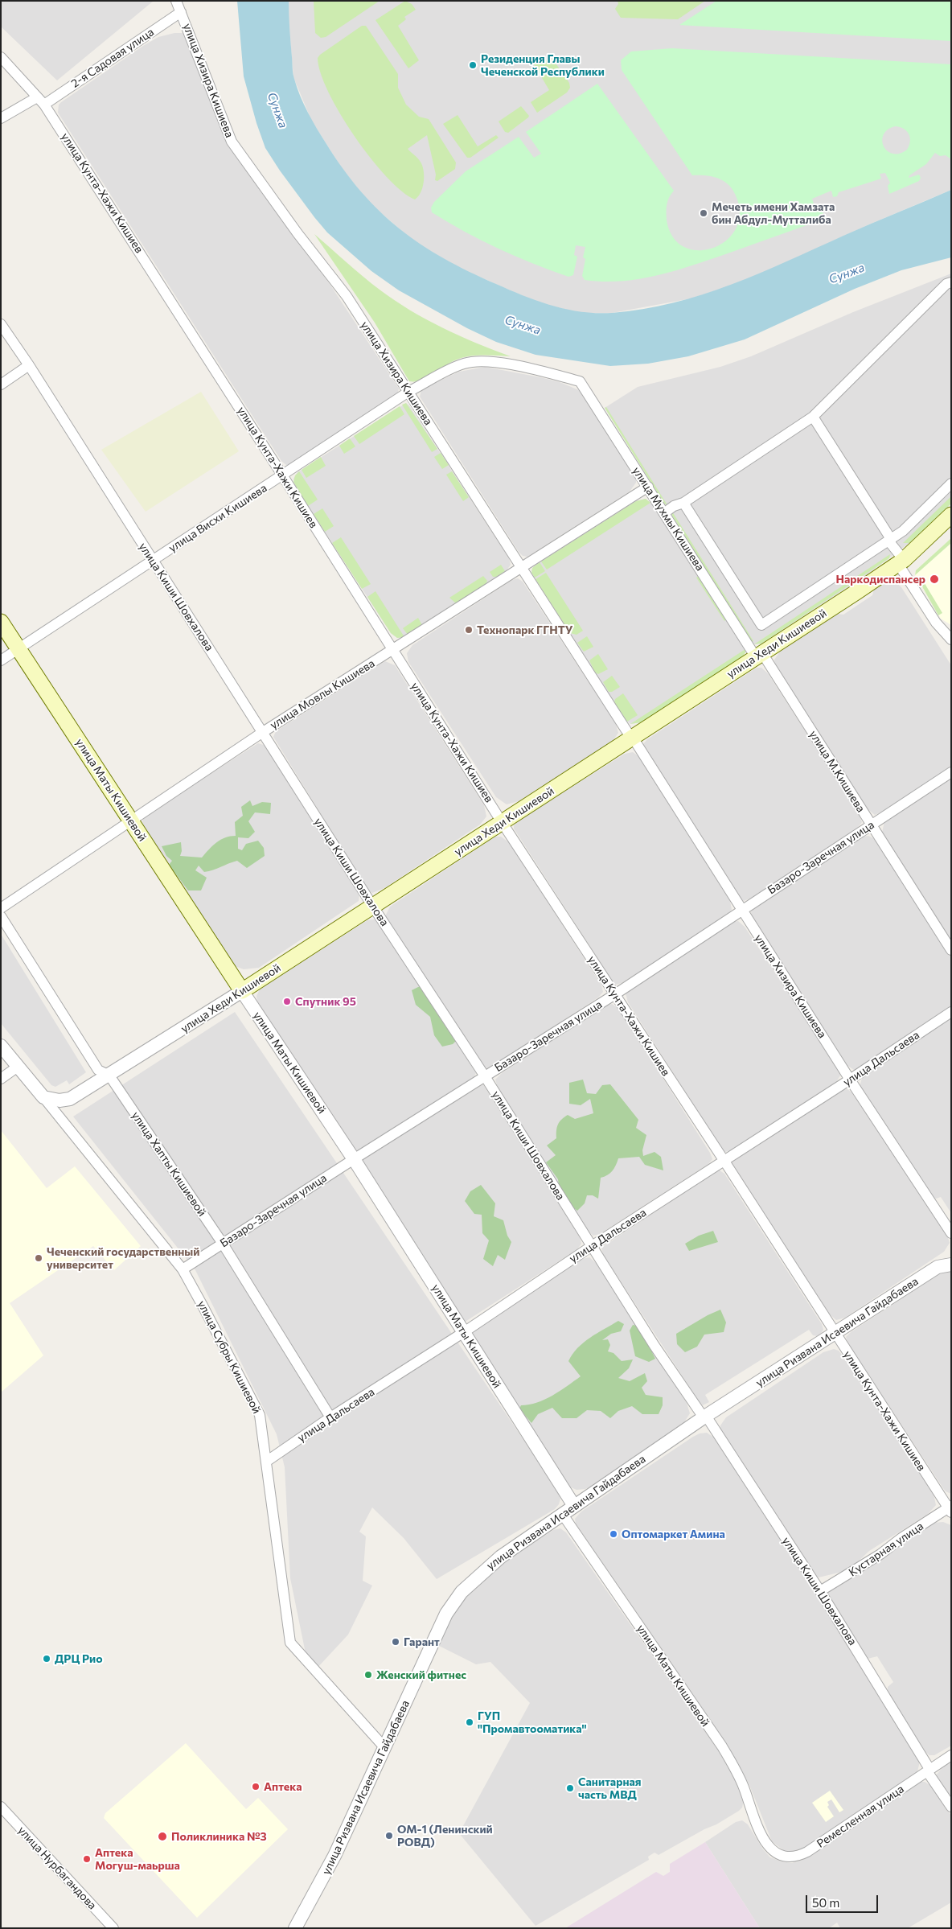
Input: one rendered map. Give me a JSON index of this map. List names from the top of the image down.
{
  "streets": {
    "main road": ["улица Хеди Кишиевой", "улица Маты Кишиевой"],
    "street": [
      "2-я Садовая улица",
      "улица Хизира Кишиева",
      "улица Кунта-Хажи Кишиев",
      "улица Висхи Кишиева",
      "улица Мухмы Кишиева",
      "улица Киши Шовхалова",
      "улица Мовлы Кишиева",
      "улица М.Кишиева",
      "Базаро-Заречная улица",
      "улица Дальсаева",
      "улица Хапты Кишиевой",
      "улица Ризвана Исаевича Гайдабаева",
      "улица Субры Кишиевой",
      "Кустарная улица",
      "Ремесленная улица",
      "улица Нурбагандова"
    ]
  },
  "crossings": [
    ["2-я Садовая улица", "улица Хизира Кишиева"],
    ["2-я Садовая улица", "улица Кунта-Хажи Кишиев"],
    ["улица Хизира Кишиева", "улица Висхи Кишиева"],
    ["улица Хизира Кишиева", "улица Хеди Кишиевой"],
    ["улица Хизира Кишиева", "улица Мовлы Кишиева"],
    ["улица Хизира Кишиева", "Базаро-Заречная улица"],
    ["улица Хизира Кишиева", "улица Дальсаева"],
    ["улица Кунта-Хажи Кишиев", "улица Висхи Кишиева"],
    ["улица Кунта-Хажи Кишиев", "улица Хеди Кишиевой"],
    ["улица Кунта-Хажи Кишиев", "улица Мовлы Кишиева"],
    ["улица Кунта-Хажи Кишиев", "Базаро-Заречная улица"],
    ["улица Кунта-Хажи Кишиев", "улица Дальсаева"],
    ["улица Кунта-Хажи Кишиев", "улица Ризвана Исаевича Гайдабаева"],
    ["улица Кунта-Хажи Кишиев", "Кустарная улица"],
    ["улица Висхи Кишиева", "улица Мухмы Кишиева"],
    ["улица Висхи Кишиева", "улица Киши Шовхалова"],
    ["улица Висхи Кишиева", "улица Маты Кишиевой"],
    ["улица Мухмы Кишиева", "улица Хеди Кишиевой"],
    ["улица Мухмы Кишиева", "улица Мовлы Кишиева"],
    ["улица Мухмы Кишиева", "улица М.Кишиева"],
    ["улица Киши Шовхалова", "улица Хеди Кишиевой"],
    ["улица Киши Шовхалова", "улица Мовлы Кишиева"],
    ["улица Киши Шовхалова", "Базаро-Заречная улица"],
    ["улица Киши Шовхалова", "улица Дальсаева"],
    ["улица Киши Шовхалова", "улица Ризвана Исаевича Гайдабаева"],
    ["улица Киши Шовхалова", "Кустарная улица"],
    ["улица Киши Шовхалова", "Ремесленная улица"],
    ["улица Хеди Кишиевой", "улица М.Кишиева"],
    ["улица Хеди Кишиевой", "улица Маты Кишиевой"],
    ["улица Хеди Кишиевой", "улица Хапты Кишиевой"],
    ["улица Хеди Кишиевой", "улица Субры Кишиевой"],
    ["улица Мовлы Кишиева", "улица Маты Кишиевой"],
    ["улица М.Кишиева", "Базаро-Заречная улица"],
    ["улица Маты Кишиевой", "Базаро-Заречная улица"],
    ["улица Маты Кишиевой", "улица Дальсаева"],
    ["улица Маты Кишиевой", "улица Ризвана Исаевича Гайдабаева"],
    ["улица Маты Кишиевой", "Ремесленная улица"],
    ["Базаро-Заречная улица", "улица Хапты Кишиевой"],
    ["Базаро-Заречная улица", "улица Субры Кишиевой"],
    ["улица Дальсаева", "улица Хапты Кишиевой"],
    ["улица Дальсаева", "улица Субры Кишиевой"],
    ["улица Ризвана Исаевича Гайдабаева", "улица Субры Кишиевой"]
  ],
  "water": ["Сунжа"],
  "places": [
    "Резиденция Главы Чеченской Республики",
    "Мечеть имени Хамзата бин Абдул-Мутталиба",
    "Наркодиспансер",
    "Технопарк ГГНТУ",
    "Спутник 95",
    "Чеченский государственный университет",
    "Оптомаркет Амина",
    "Гарант",
    "ДРЦ Рио",
    "Женский фитнес",
    "ГУП \"Промавтооматика\"",
    "Аптека",
    "Санитарная часть МВД",
    "ОМ-1 (Ленинский РОВД)",
    "Поликлиника №3",
    "Аптека Могуш-маьрша"
  ],
  "scale_bar": "50 m"
}
